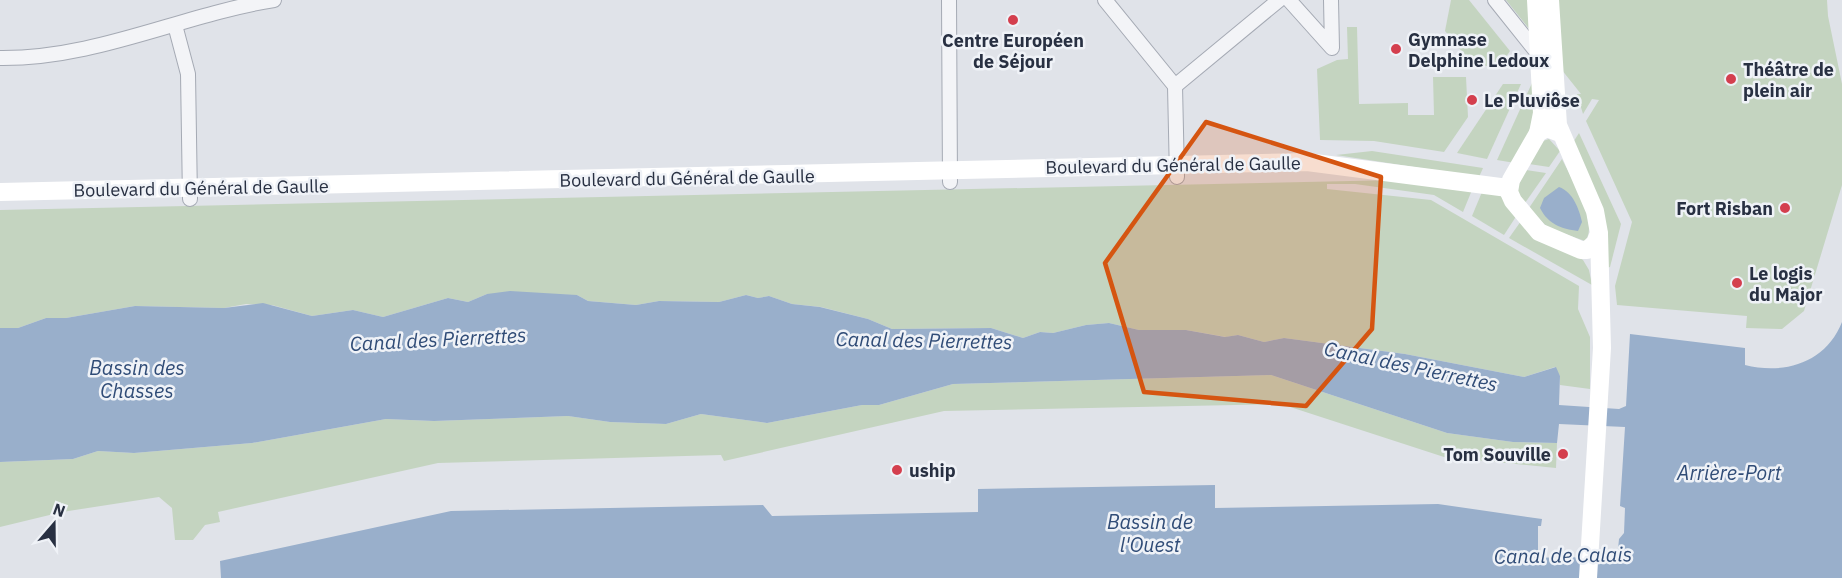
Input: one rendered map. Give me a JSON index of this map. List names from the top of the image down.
{
  "streets": {
    "street": ["Boulevard du Général de Gaulle"]
  },
  "water": [
    "Canal des Pierrettes",
    "Bassin des Chasses",
    "Arrière-Port",
    "Bassin de l'Ouest",
    "Canal de Calais"
  ],
  "places": [
    "Centre Européen de Séjour",
    "Gymnase Delphine Ledoux",
    "Théâtre de plein air",
    "Le Pluviôse",
    "Fort Risban",
    "Le logis du Major",
    "Tom Souville",
    "uship"
  ],
  "north": "top"
}
